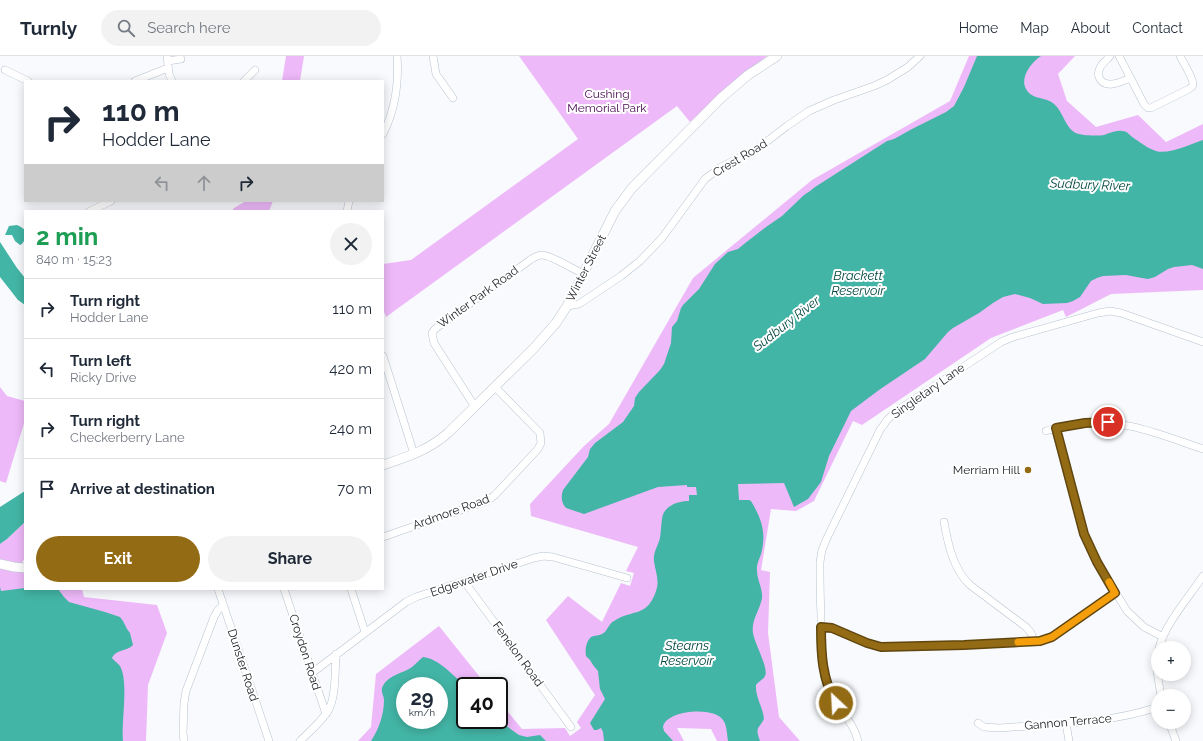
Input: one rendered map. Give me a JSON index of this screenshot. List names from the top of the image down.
{
  "streets": {
    "main road": ["Winter Street"],
    "street": [
      "Crest Road",
      "Winter Park Road",
      "Singletary Lane",
      "Ardmore Road",
      "Edgewater Drive",
      "Croydon Road",
      "Fenelon Road",
      "Dunster Road",
      "Gannon Terrace"
    ]
  },
  "crossings": [
    ["Crest Road", "Winter Street"],
    ["Winter Street", "Winter Park Road"],
    ["Winter Street", "Ardmore Road"],
    ["Edgewater Drive", "Croydon Road"],
    ["Edgewater Drive", "Fenelon Road"]
  ],
  "water": ["Sudbury River", "Brackett Reservoir", "Stearns Reservoir"],
  "parks": ["Cushing Memorial Park"],
  "places": ["Merriam Hill"],
  "page": {
    "header": "Turnly",
    "search": "Search here",
    "nav": [
      "Home",
      "Map",
      "About",
      "Contact"
    ],
    "turn": ["110 m", "Hodder Lane"],
    "heading": ["2 min", "840 m · 15:23"],
    "list": [
      {
        "name": "Turn right",
        "note": "Hodder Lane",
        "value": "110 m"
      },
      {
        "name": "Turn left",
        "note": "Ricky Drive",
        "value": "420 m"
      },
      {
        "name": "Turn right",
        "note": "Checkerberry Lane",
        "value": "240 m"
      },
      {
        "name": "Arrive at destination",
        "value": "70 m"
      }
    ],
    "buttons": ["Exit", "Share"],
    "map_buttons": ["+", "−"],
    "speed": "29 km/h",
    "limit": "40"
  }
}
